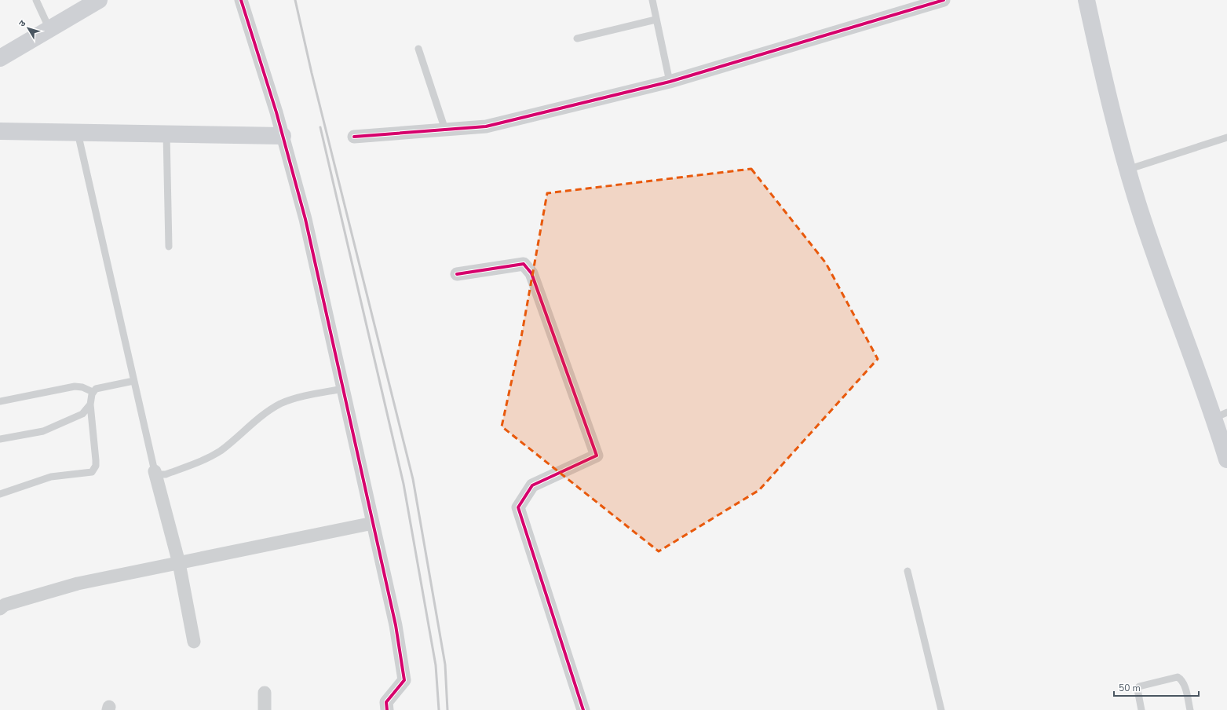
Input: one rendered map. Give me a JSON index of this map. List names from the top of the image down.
{
  "scale_bar": "50 m",
  "north": "top left"
}
